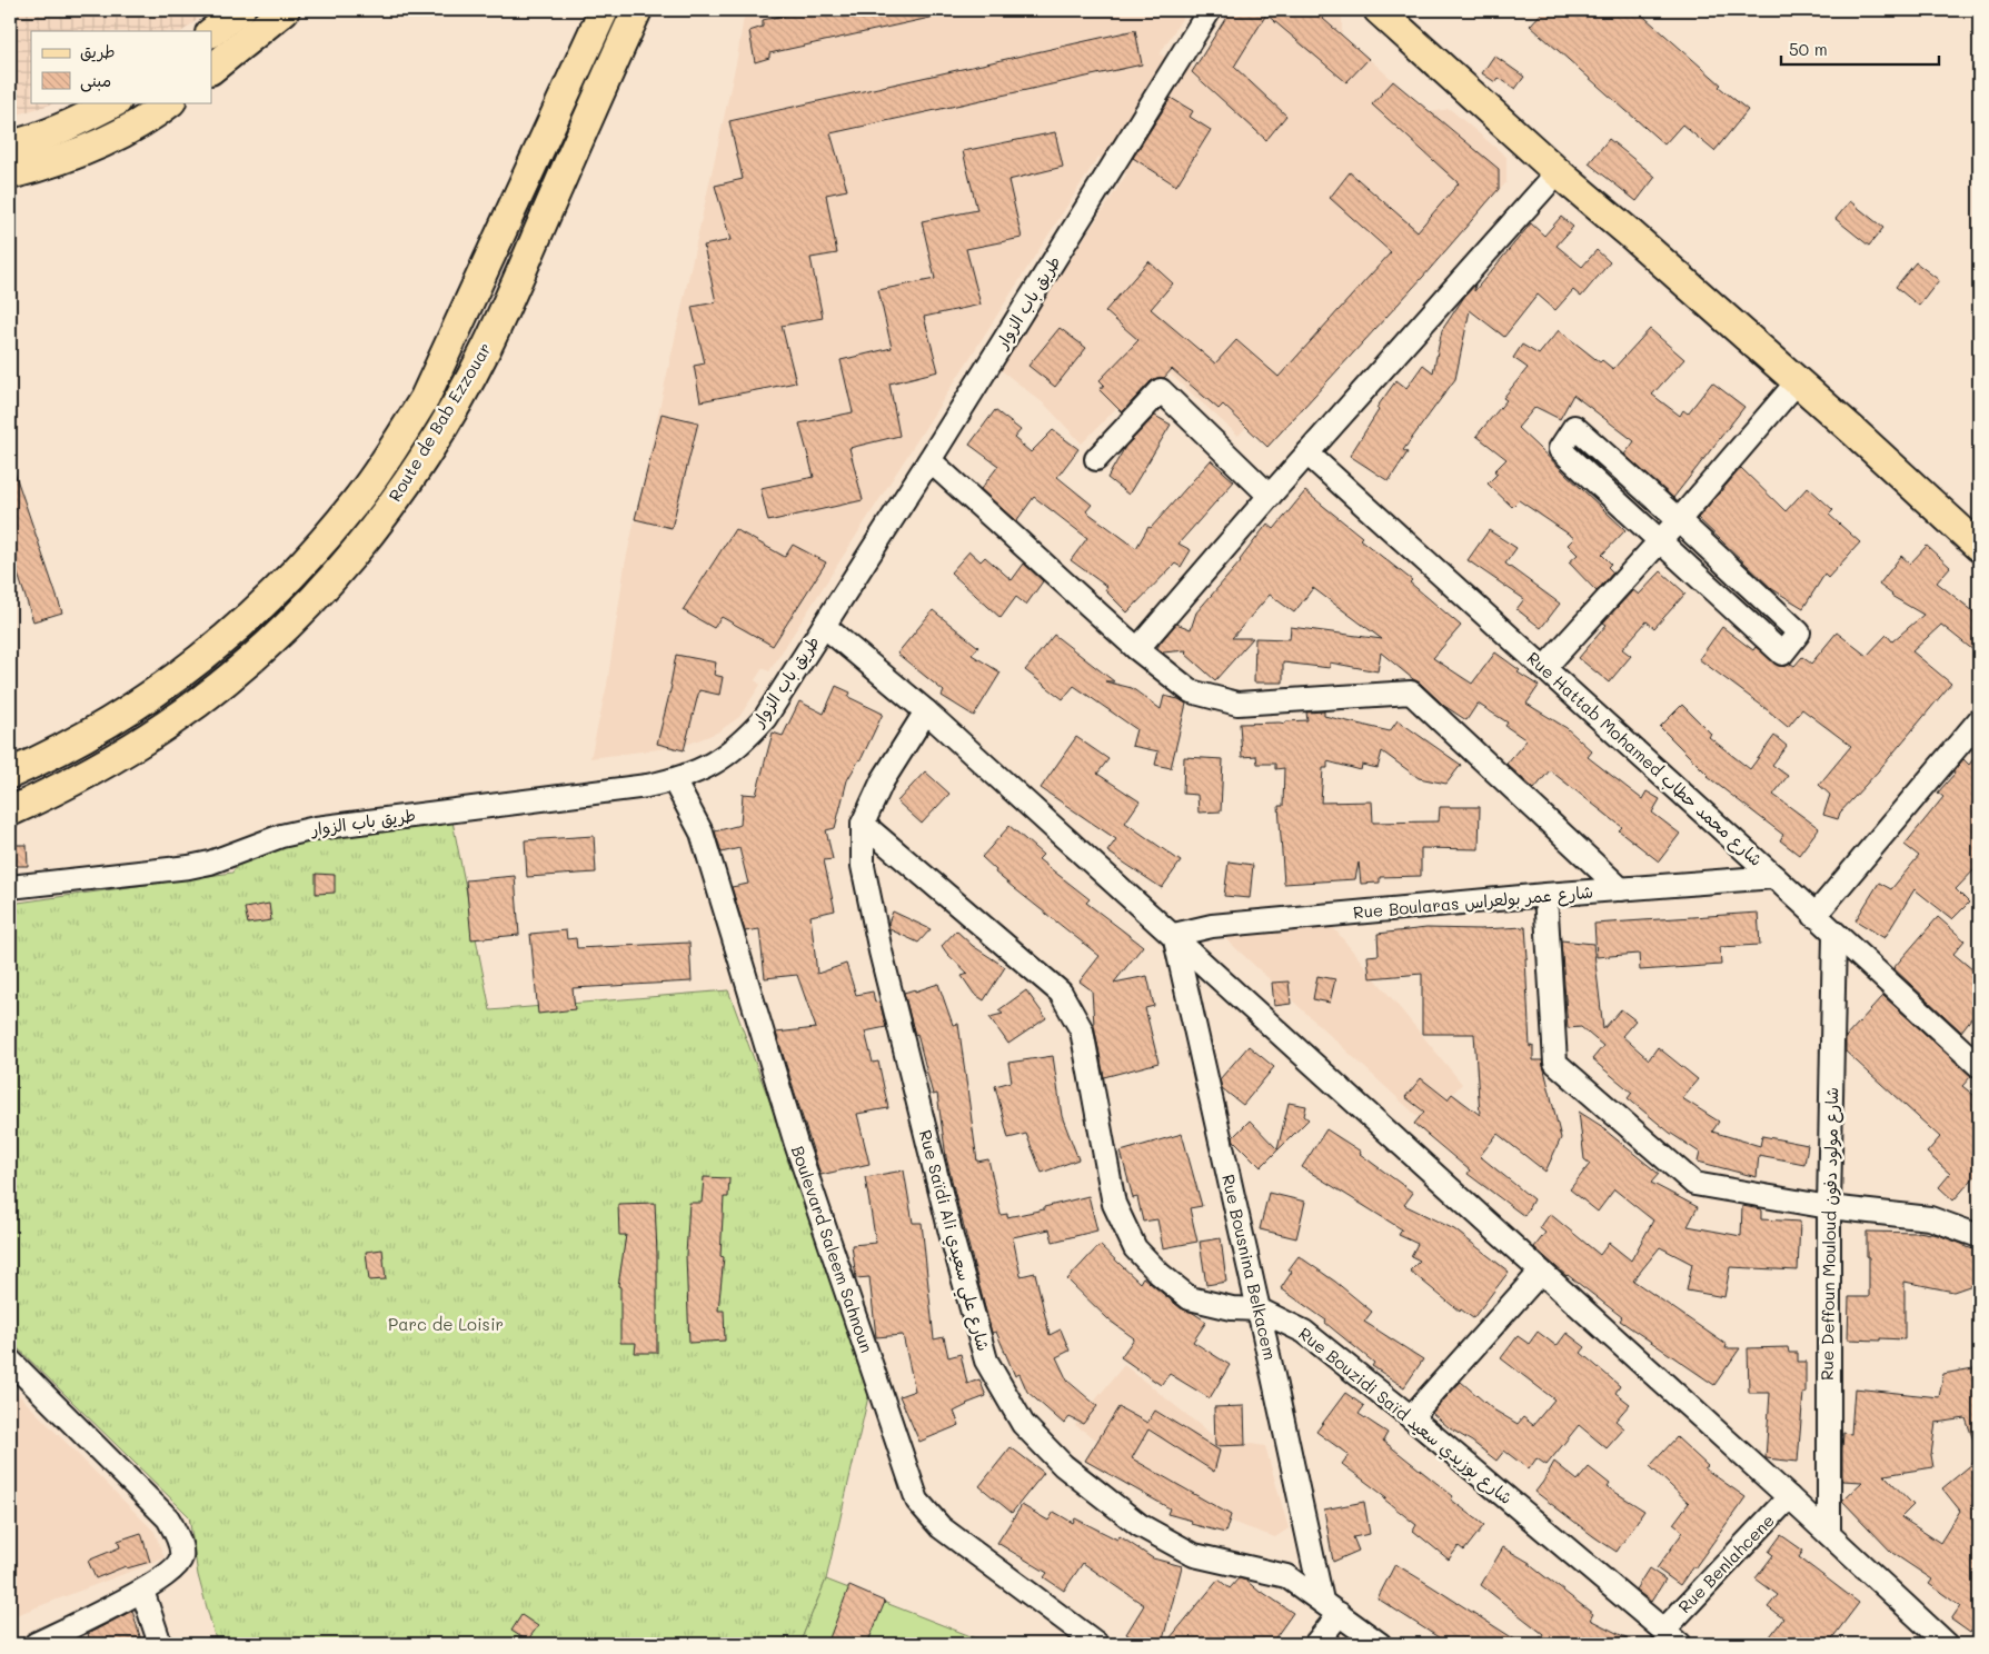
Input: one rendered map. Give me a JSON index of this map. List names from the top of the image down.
{
  "streets": {
    "main road": ["Route de Bab Ezzouar"],
    "street": [
      "طريق باب الزوار",
      "Rue Hattab Mohamed شارع محمد حطاب",
      "Rue Boularas شارع عمر بولعراس",
      "Rue Deffoun Mouloud شارع مولود دفون",
      "Rue Saïdi Ali شارع علي سعيدي",
      "Boulevard Saleem Sahnoun",
      "Rue Bousnina Belkacem",
      "Rue Bouzidi Saïd شارع بوزيدي سعيد",
      "Rue Benlahcene"
    ]
  },
  "crossings": [
    ["طريق باب الزوار", "Boulevard Saleem Sahnoun"],
    ["Rue Hattab Mohamed شارع محمد حطاب", "Rue Boularas شارع عمر بولعراس"],
    ["Rue Hattab Mohamed شارع محمد حطاب", "Rue Deffoun Mouloud شارع مولود دفون"],
    ["Rue Boularas شارع عمر بولعراس", "Rue Bousnina Belkacem"],
    ["Rue Saïdi Ali شارع علي سعيدي", "Rue Bousnina Belkacem"],
    ["Rue Saïdi Ali شارع علي سعيدي", "Rue Bouzidi Saïd شارع بوزيدي سعيد"],
    ["Rue Bousnina Belkacem", "Rue Bouzidi Saïd شارع بوزيدي سعيد"],
    ["Rue Bouzidi Saïd شارع بوزيدي سعيد", "Rue Benlahcene"]
  ],
  "parks": ["Parc de Loisir"],
  "legend": ["طريق", "مبنى"],
  "scale_bar": "50 m"
}
